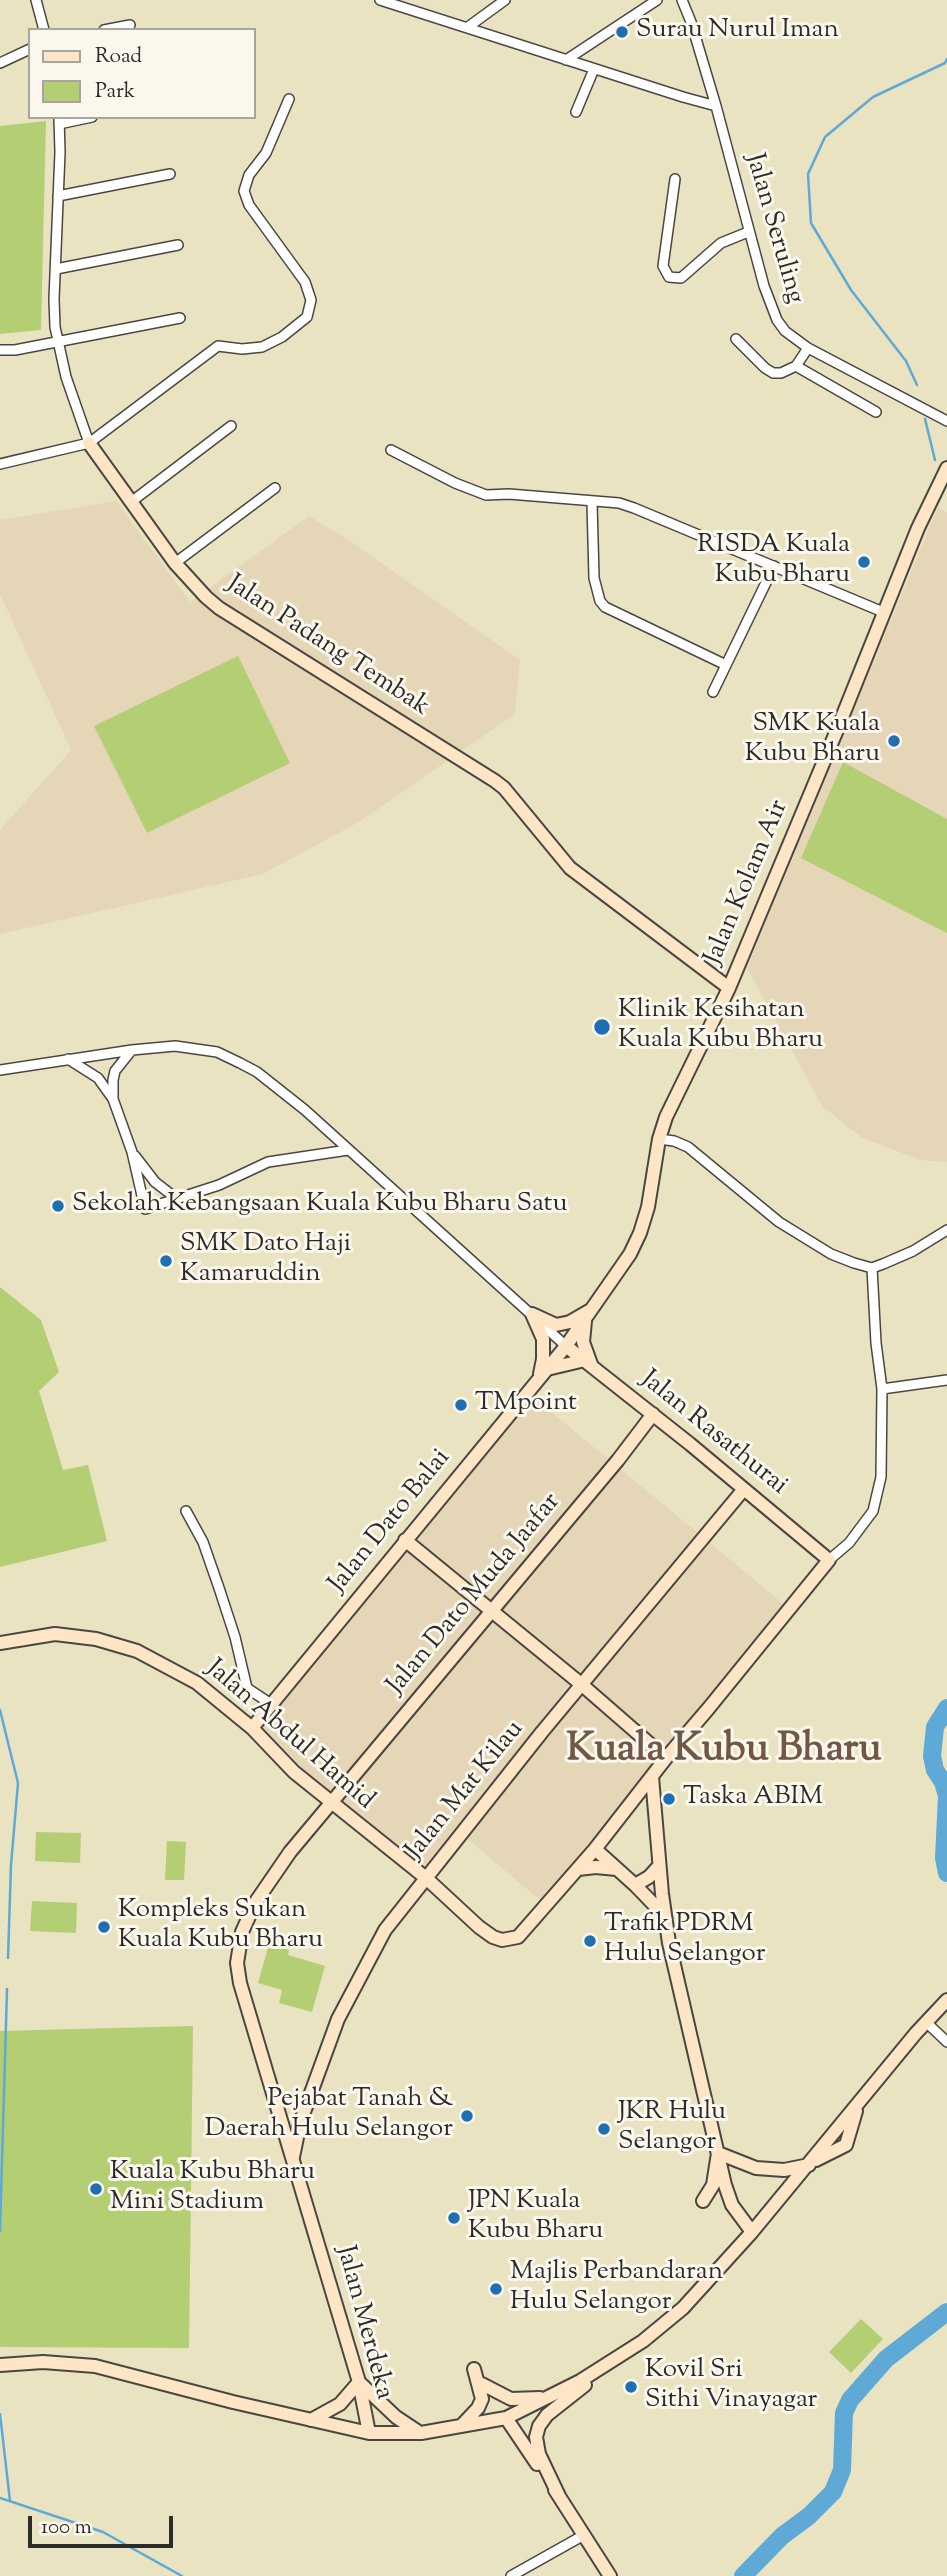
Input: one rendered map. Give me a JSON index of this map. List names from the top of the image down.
{
  "streets": {
    "street": [
      "Jalan Seruling",
      "Jalan Padang Tembak",
      "Jalan Kolam Air",
      "Jalan Rasathurai",
      "Jalan Dato Balai",
      "Jalan Dato Muda Jaafar",
      "Jalan Abdul Hamid",
      "Jalan Mat Kilau",
      "Jalan Merdeka"
    ]
  },
  "crossings": [
    ["Jalan Padang Tembak", "Jalan Kolam Air"],
    ["Jalan Kolam Air", "Jalan Rasathurai"],
    ["Jalan Kolam Air", "Jalan Dato Balai"],
    ["Jalan Rasathurai", "Jalan Dato Balai"],
    ["Jalan Rasathurai", "Jalan Dato Muda Jaafar"],
    ["Jalan Rasathurai", "Jalan Mat Kilau"],
    ["Jalan Dato Balai", "Jalan Abdul Hamid"],
    ["Jalan Dato Muda Jaafar", "Jalan Abdul Hamid"],
    ["Jalan Dato Muda Jaafar", "Jalan Merdeka"],
    ["Jalan Abdul Hamid", "Jalan Mat Kilau"],
    ["Jalan Abdul Hamid", "Jalan Merdeka"],
    ["Jalan Mat Kilau", "Jalan Merdeka"]
  ],
  "districts": ["Kuala Kubu Bharu"],
  "places": [
    "Surau Nurul Iman",
    "RISDA Kuala Kubu Bharu",
    "SMK Kuala Kubu Bharu",
    "Klinik Kesihatan Kuala Kubu Bharu",
    "Sekolah Kebangsaan Kuala Kubu Bharu Satu",
    "SMK Dato Haji Kamaruddin",
    "TMpoint",
    "Taska ABIM",
    "Kompleks Sukan Kuala Kubu Bharu",
    "Trafik PDRM Hulu Selangor",
    "Pejabat Tanah & Daerah Hulu Selangor",
    "JKR Hulu Selangor",
    "Kuala Kubu Bharu Mini Stadium",
    "JPN Kuala Kubu Bharu",
    "Majlis Perbandaran Hulu Selangor",
    "Kovil Sri Sithi Vinayagar"
  ],
  "legend": ["Road", "Park"],
  "scale_bar": "100 m"
}
